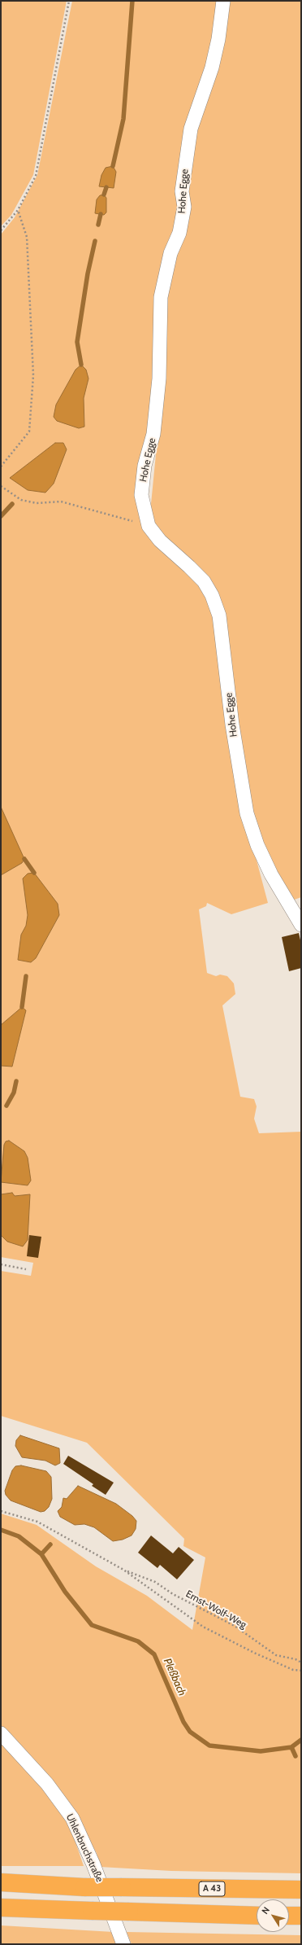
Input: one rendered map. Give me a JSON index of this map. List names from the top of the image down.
{
  "streets": {
    "highway": ["A 43"],
    "street": ["Hohe Egge", "Uhlenbruchstraße"],
    "path": ["Ernst-Wolf-Weg"]
  },
  "water": ["Pleßbach"],
  "north": "top left"
}
